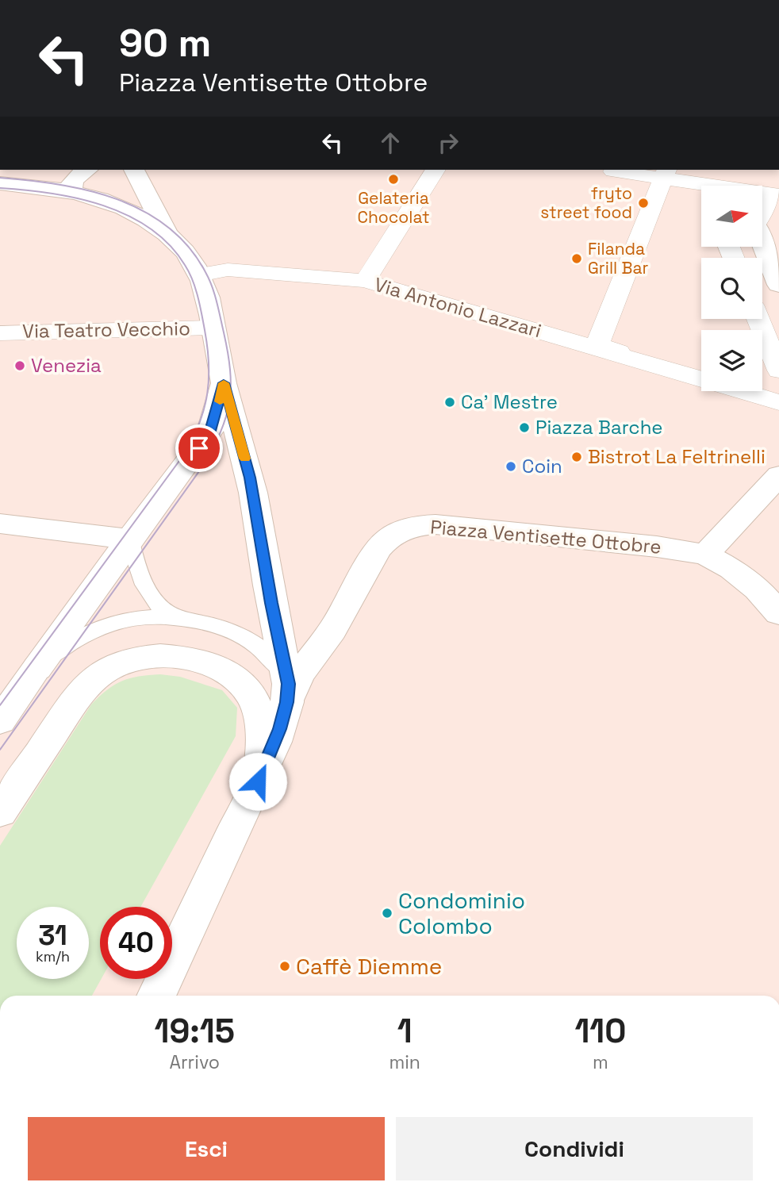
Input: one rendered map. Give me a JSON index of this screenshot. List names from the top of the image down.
{
  "streets": {
    "street": ["Via Antonio Lazzari", "Via Teatro Vecchio", "Piazza Ventisette Ottobre"]
  },
  "crossings": [
    ["Via Antonio Lazzari", "Piazza Ventisette Ottobre"],
    ["Via Teatro Vecchio", "Piazza Ventisette Ottobre"]
  ],
  "places": [
    "Gelateria Chocolat",
    "fryto street food",
    "Filanda Grill Bar",
    "Venezia",
    "Ca' Mestre",
    "Piazza Barche",
    "Bistrot La Feltrinelli",
    "Coin",
    "Condominio Colombo",
    "Caffè Diemme"
  ],
  "north": "right",
  "page": {
    "turn": ["90 m", "Piazza Ventisette Ottobre"],
    "speed": "31 km/h",
    "limit": "40",
    "eta": [
      "19:15",
      "Arrivo",
      "1",
      "min",
      "110",
      "m"
    ],
    "buttons": ["Esci", "Condividi"]
  }
}
